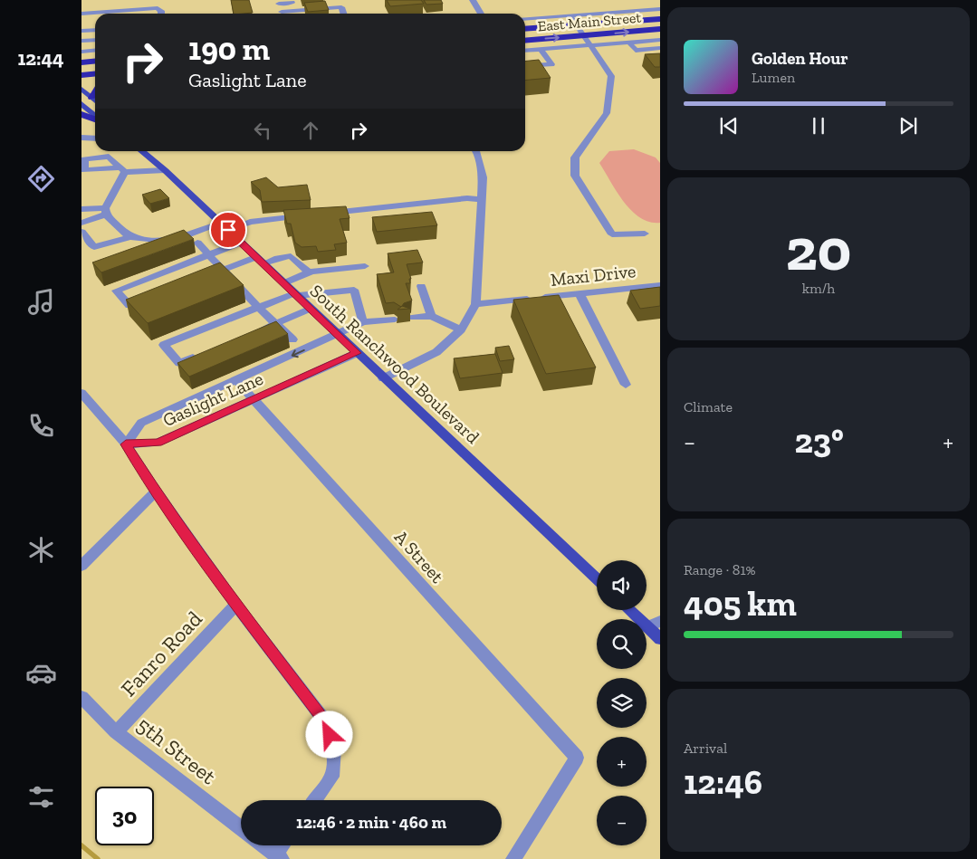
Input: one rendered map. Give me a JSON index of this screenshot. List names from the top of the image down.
{
  "streets": {
    "highway": ["East Main Street"],
    "main road": ["South Ranchwood Boulevard"],
    "street": [
      "Maxi Drive",
      "Gaslight Lane",
      "A Street",
      "Fanro Road",
      "5th Street"
    ]
  },
  "crossings": [
    ["South Ranchwood Boulevard", "Gaslight Lane"],
    ["Gaslight Lane", "A Street"],
    ["Fanro Road", "5th Street"]
  ],
  "page": {
    "tabs": "12:44",
    "turn": ["190 m", "Gaslight Lane"],
    "song": ["Golden Hour", "Lumen"],
    "tile": [
      ["20", "km/h"],
      "Climate",
      ["Range · 81%", "405 km"],
      ["Arrival", "12:46"]
    ],
    "heat": ["−", "23°", "+"],
    "map_buttons": ["+", "−"],
    "limit": "30",
    "trip": "12:46 · 2 min · 460 m"
  }
}
